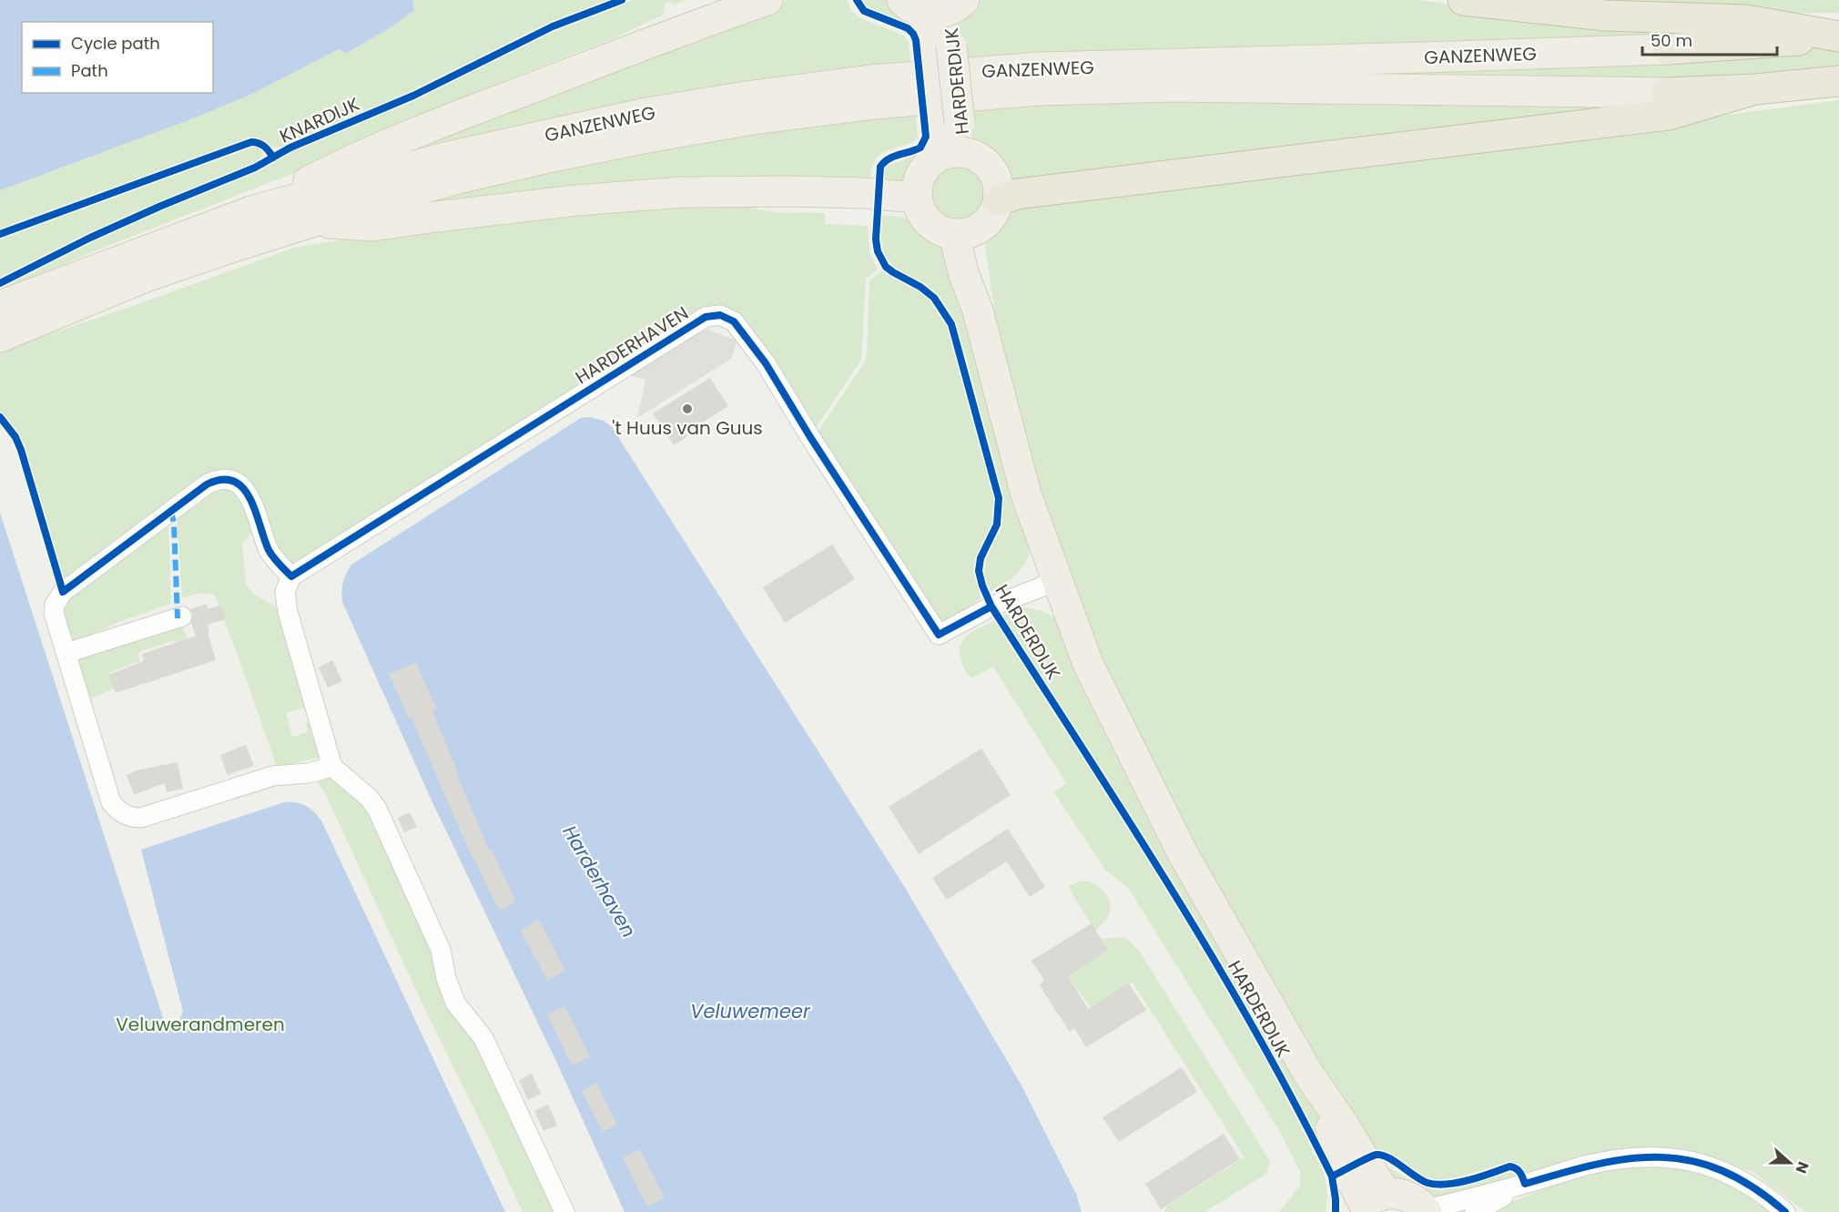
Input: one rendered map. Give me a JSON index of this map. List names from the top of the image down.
{
  "streets": {
    "highway": ["GANZENWEG"],
    "main road": ["HARDERDIJK"],
    "street": ["HARDERHAVEN"],
    "cycle path": ["KNARDIJK"]
  },
  "crossings": [
    ["HARDERDIJK", "HARDERHAVEN"]
  ],
  "water": ["Harderhaven", "Veluwemeer"],
  "parks": ["Veluwerandmeren"],
  "places": ["'t Huus van Guus"],
  "legend": ["Cycle path", "Path"],
  "scale_bar": "50 m",
  "north": "right"
}
